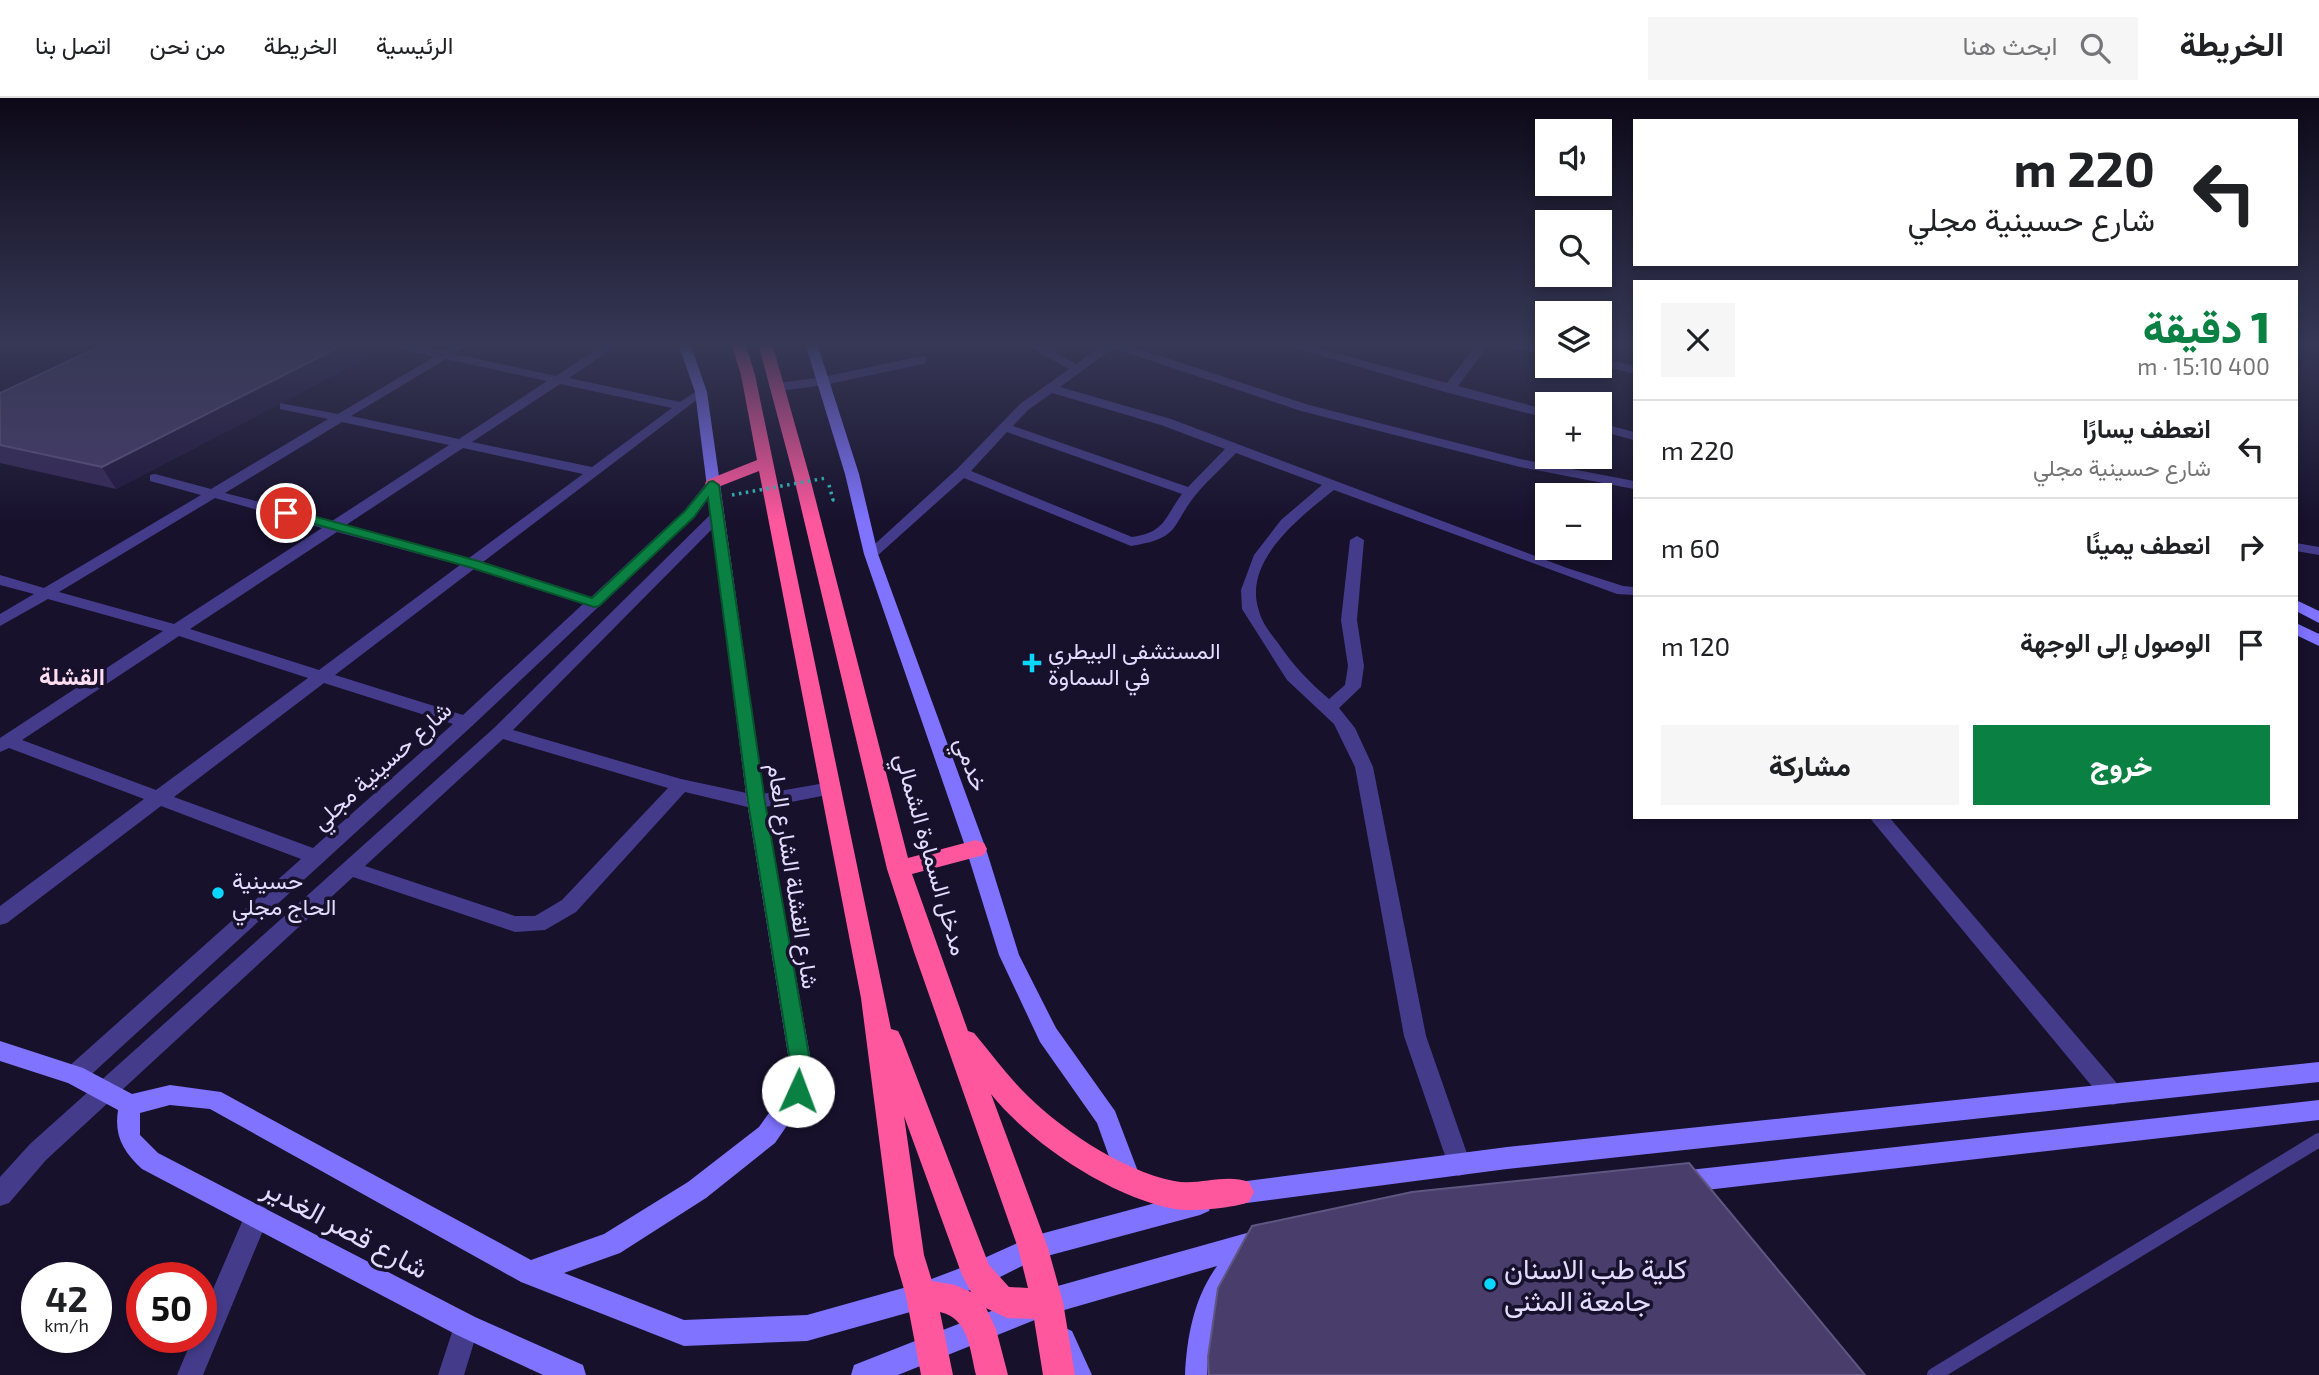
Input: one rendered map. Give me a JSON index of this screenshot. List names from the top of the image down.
{
  "streets": {
    "highway": ["مدخل السماوة الشمالي"],
    "main road": ["خدمي", "شارع القشلة الشارع العام", "شارع قصر الغدير"],
    "street": ["شارع حسينية مجلي"]
  },
  "crossings": [
    ["شارع حسينية مجلي", "شارع القشلة الشارع العام"]
  ],
  "districts": ["القشلة"],
  "places": {
    "health": ["المستشفى البيطري في السماوة"],
    "other": ["حسينية الحاج مجلي", "كلية طب الاسنان جامعة المثنى"]
  },
  "page": {
    "header": "الخريطة",
    "search": "ابحث هنا",
    "nav": [
      "الرئيسية",
      "الخريطة",
      "من نحن",
      "اتصل بنا"
    ],
    "map_buttons": ["+", "−"],
    "turn": ["220 m", "شارع حسينية مجلي"],
    "heading": ["1 دقيقة", "400 m · 15:10"],
    "list": [
      {
        "name": "انعطف يسارًا",
        "note": "شارع حسينية مجلي",
        "value": "220 m"
      },
      {
        "name": "انعطف يمينًا",
        "value": "60 m"
      },
      {
        "name": "الوصول إلى الوجهة",
        "value": "120 m"
      }
    ],
    "buttons": ["خروج", "مشاركة"],
    "speed": "42 km/h",
    "limit": "50"
  }
}
